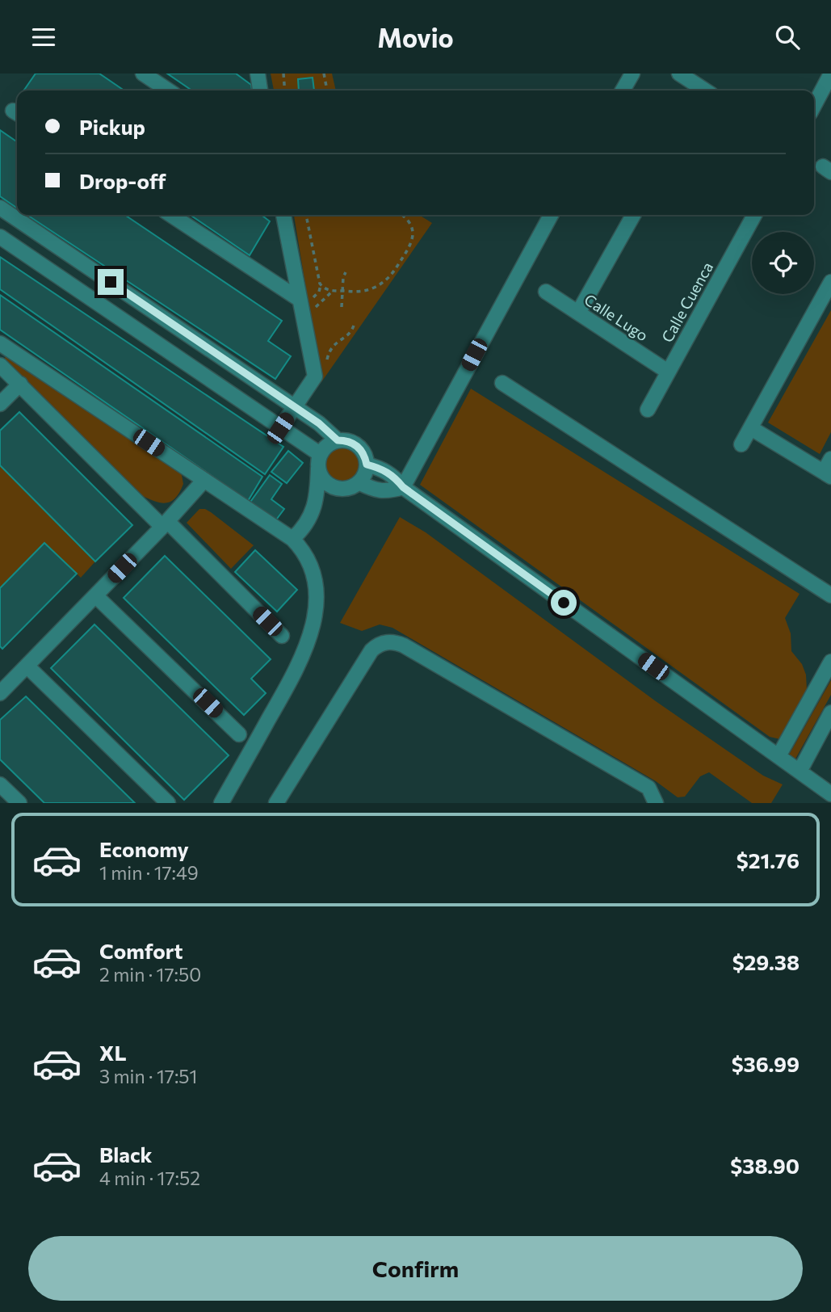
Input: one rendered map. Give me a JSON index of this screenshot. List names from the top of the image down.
{
  "streets": {
    "street": ["Calle Cuenca", "Calle Lugo"]
  },
  "crossings": [
    ["Calle Cuenca", "Calle Lugo"]
  ],
  "page": {
    "header": "Movio",
    "banner": ["Pickup", "Drop-off"],
    "list": [
      {
        "name": "Economy",
        "note": "1 min · 17:49",
        "value": "$21.76"
      },
      {
        "name": "Comfort",
        "note": "2 min · 17:50",
        "value": "$29.38"
      },
      {
        "name": "XL",
        "note": "3 min · 17:51",
        "value": "$36.99"
      },
      {
        "name": "Black",
        "note": "4 min · 17:52",
        "value": "$38.90"
      }
    ],
    "buttons": "Confirm"
  }
}
